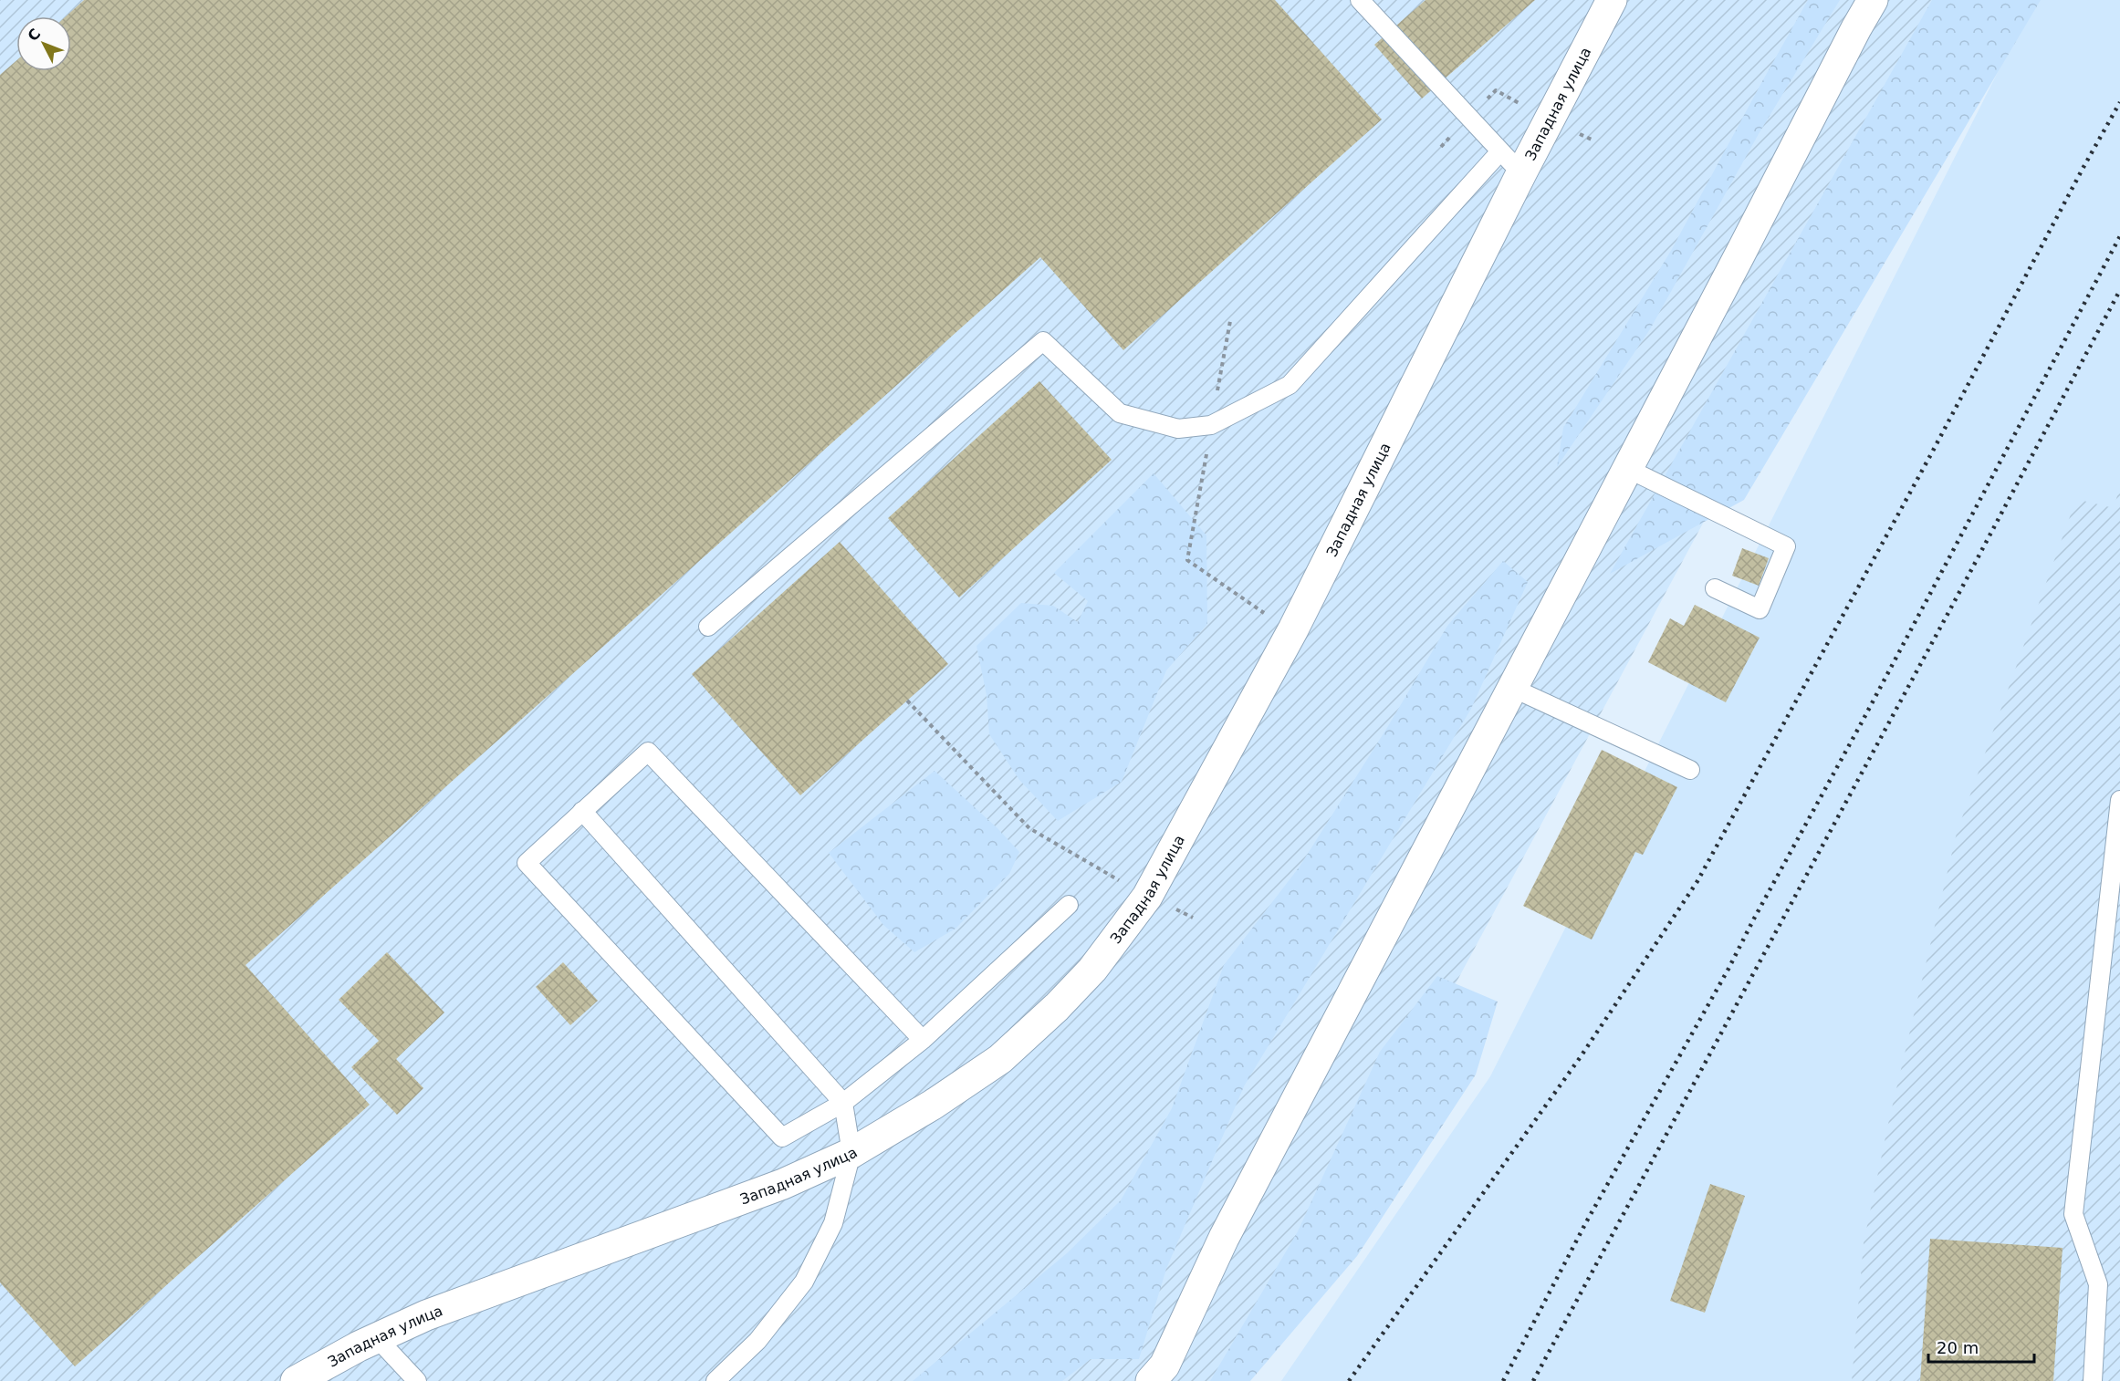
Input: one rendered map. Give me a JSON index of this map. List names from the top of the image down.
{
  "streets": {
    "street": ["Западная улица"]
  },
  "scale_bar": "20 m",
  "north": "top left"
}
